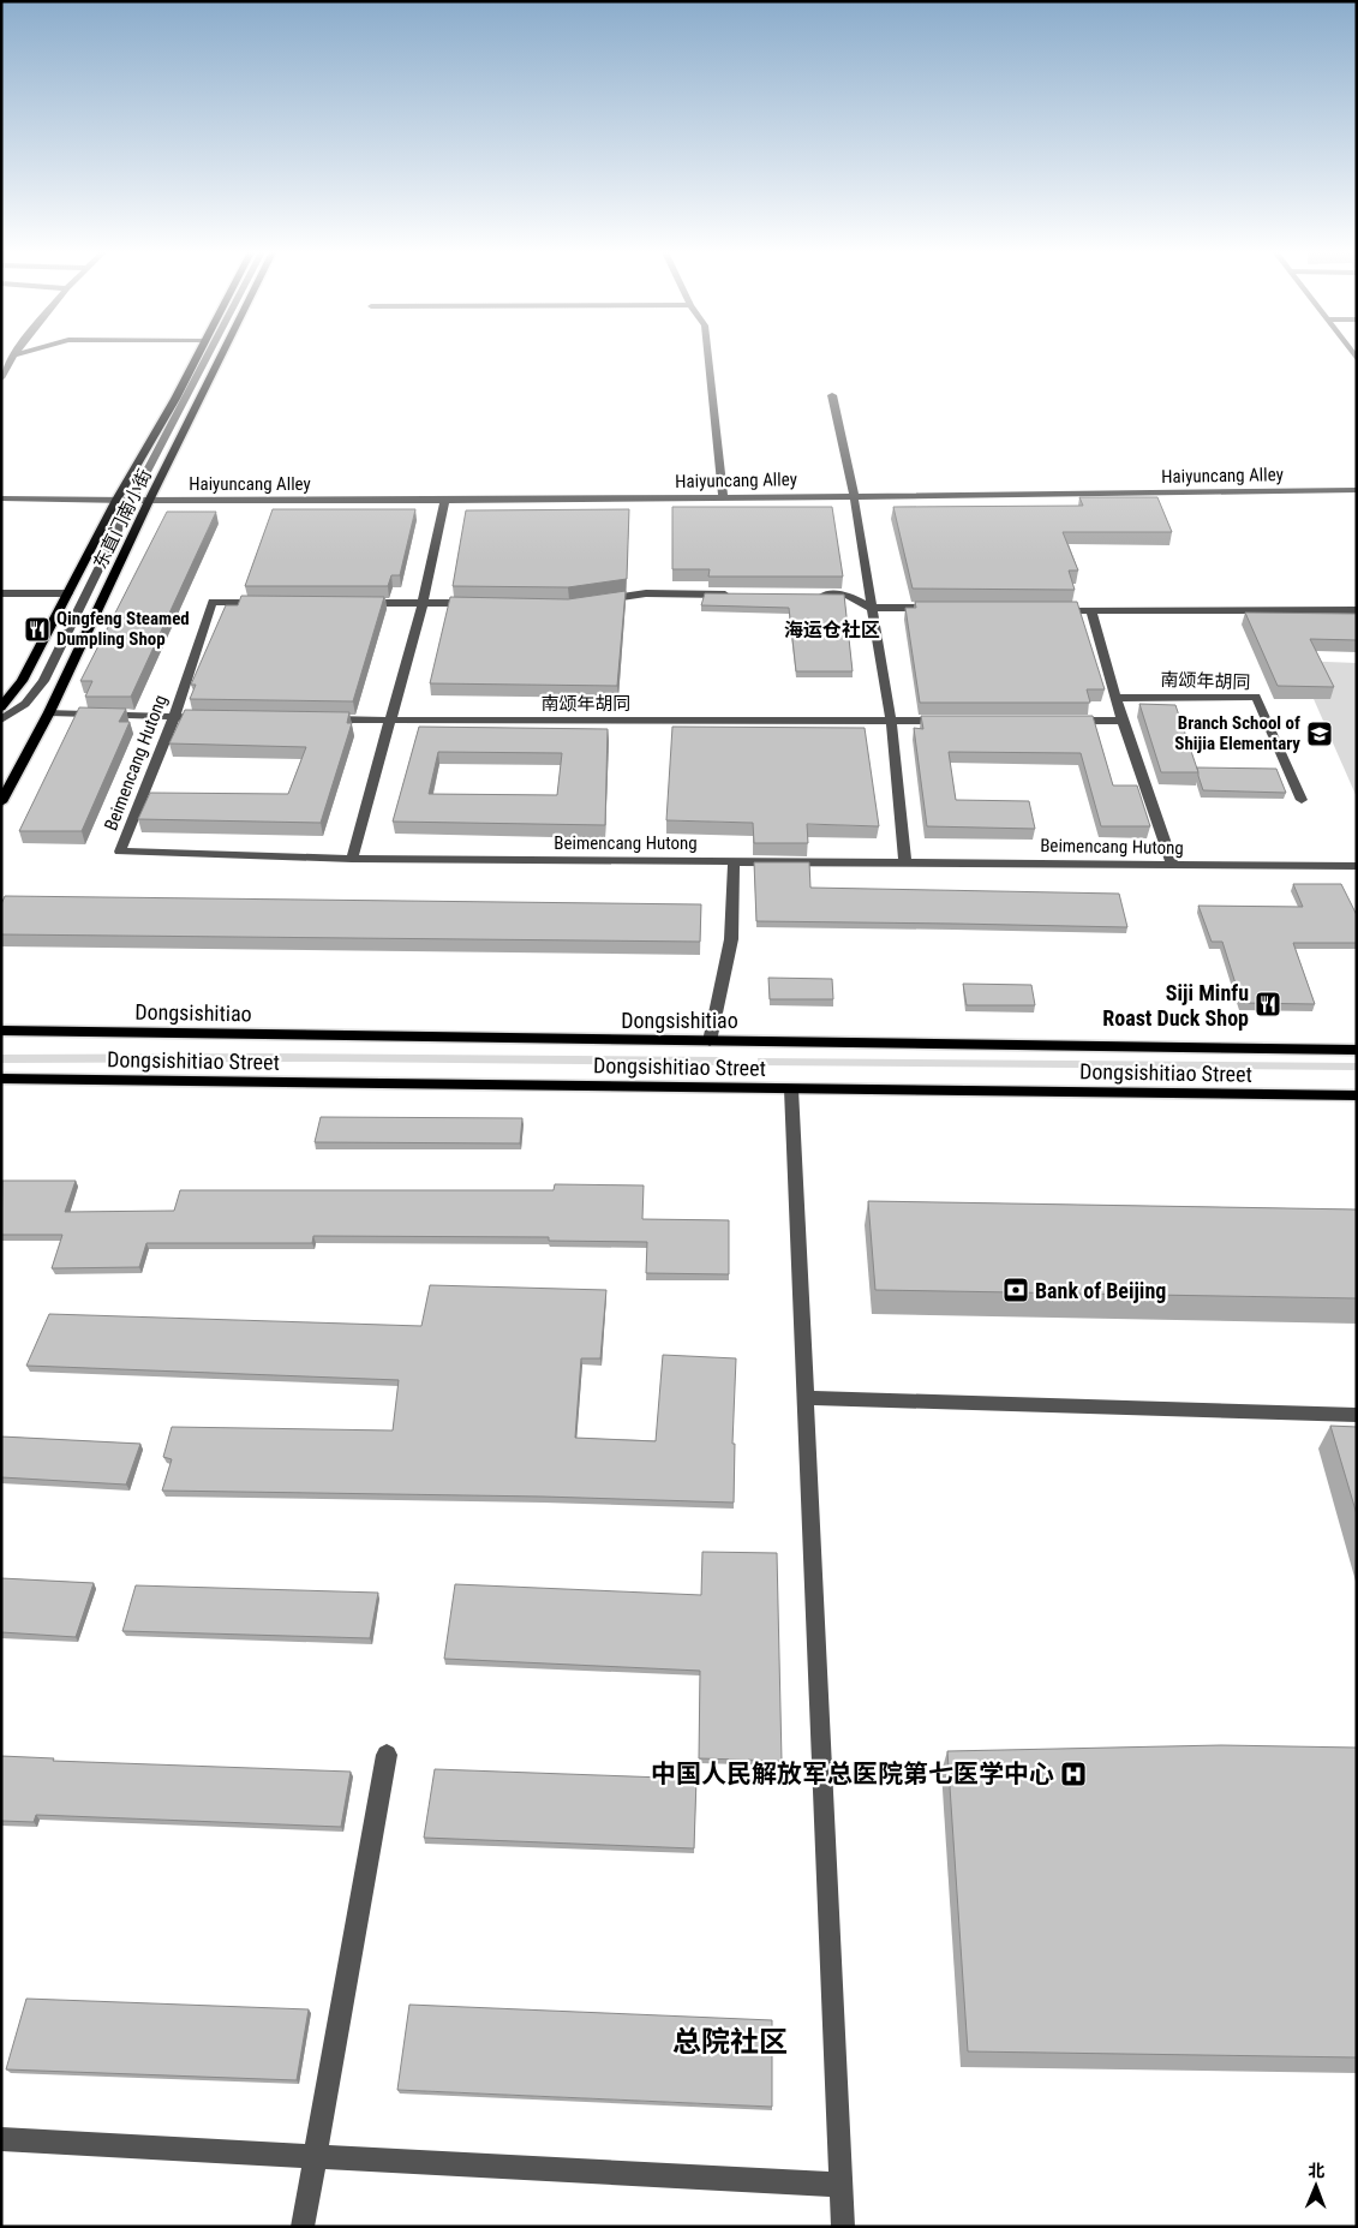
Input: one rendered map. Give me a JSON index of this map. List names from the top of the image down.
{
  "streets": {
    "main road": ["东直门南小街", "Dongsishitiao", "Dongsishitiao Street"],
    "street": ["Haiyuncang Alley", "南颂年胡同", "Beimencang Hutong"]
  },
  "crossings": [
    ["Haiyuncang Alley", "东直门南小街"]
  ],
  "districts": ["海运仓社区", "总院社区"],
  "places": {
    "restaurant": ["Qingfeng Steamed Dumpling Shop", "Siji Minfu Roast Duck Shop"],
    "school or university": ["Branch School of Shijia Elementary"],
    "bank": ["Bank of Beijing"],
    "hospital": ["中国人民解放军总医院第七医学中心"]
  },
  "north": "top"
}
